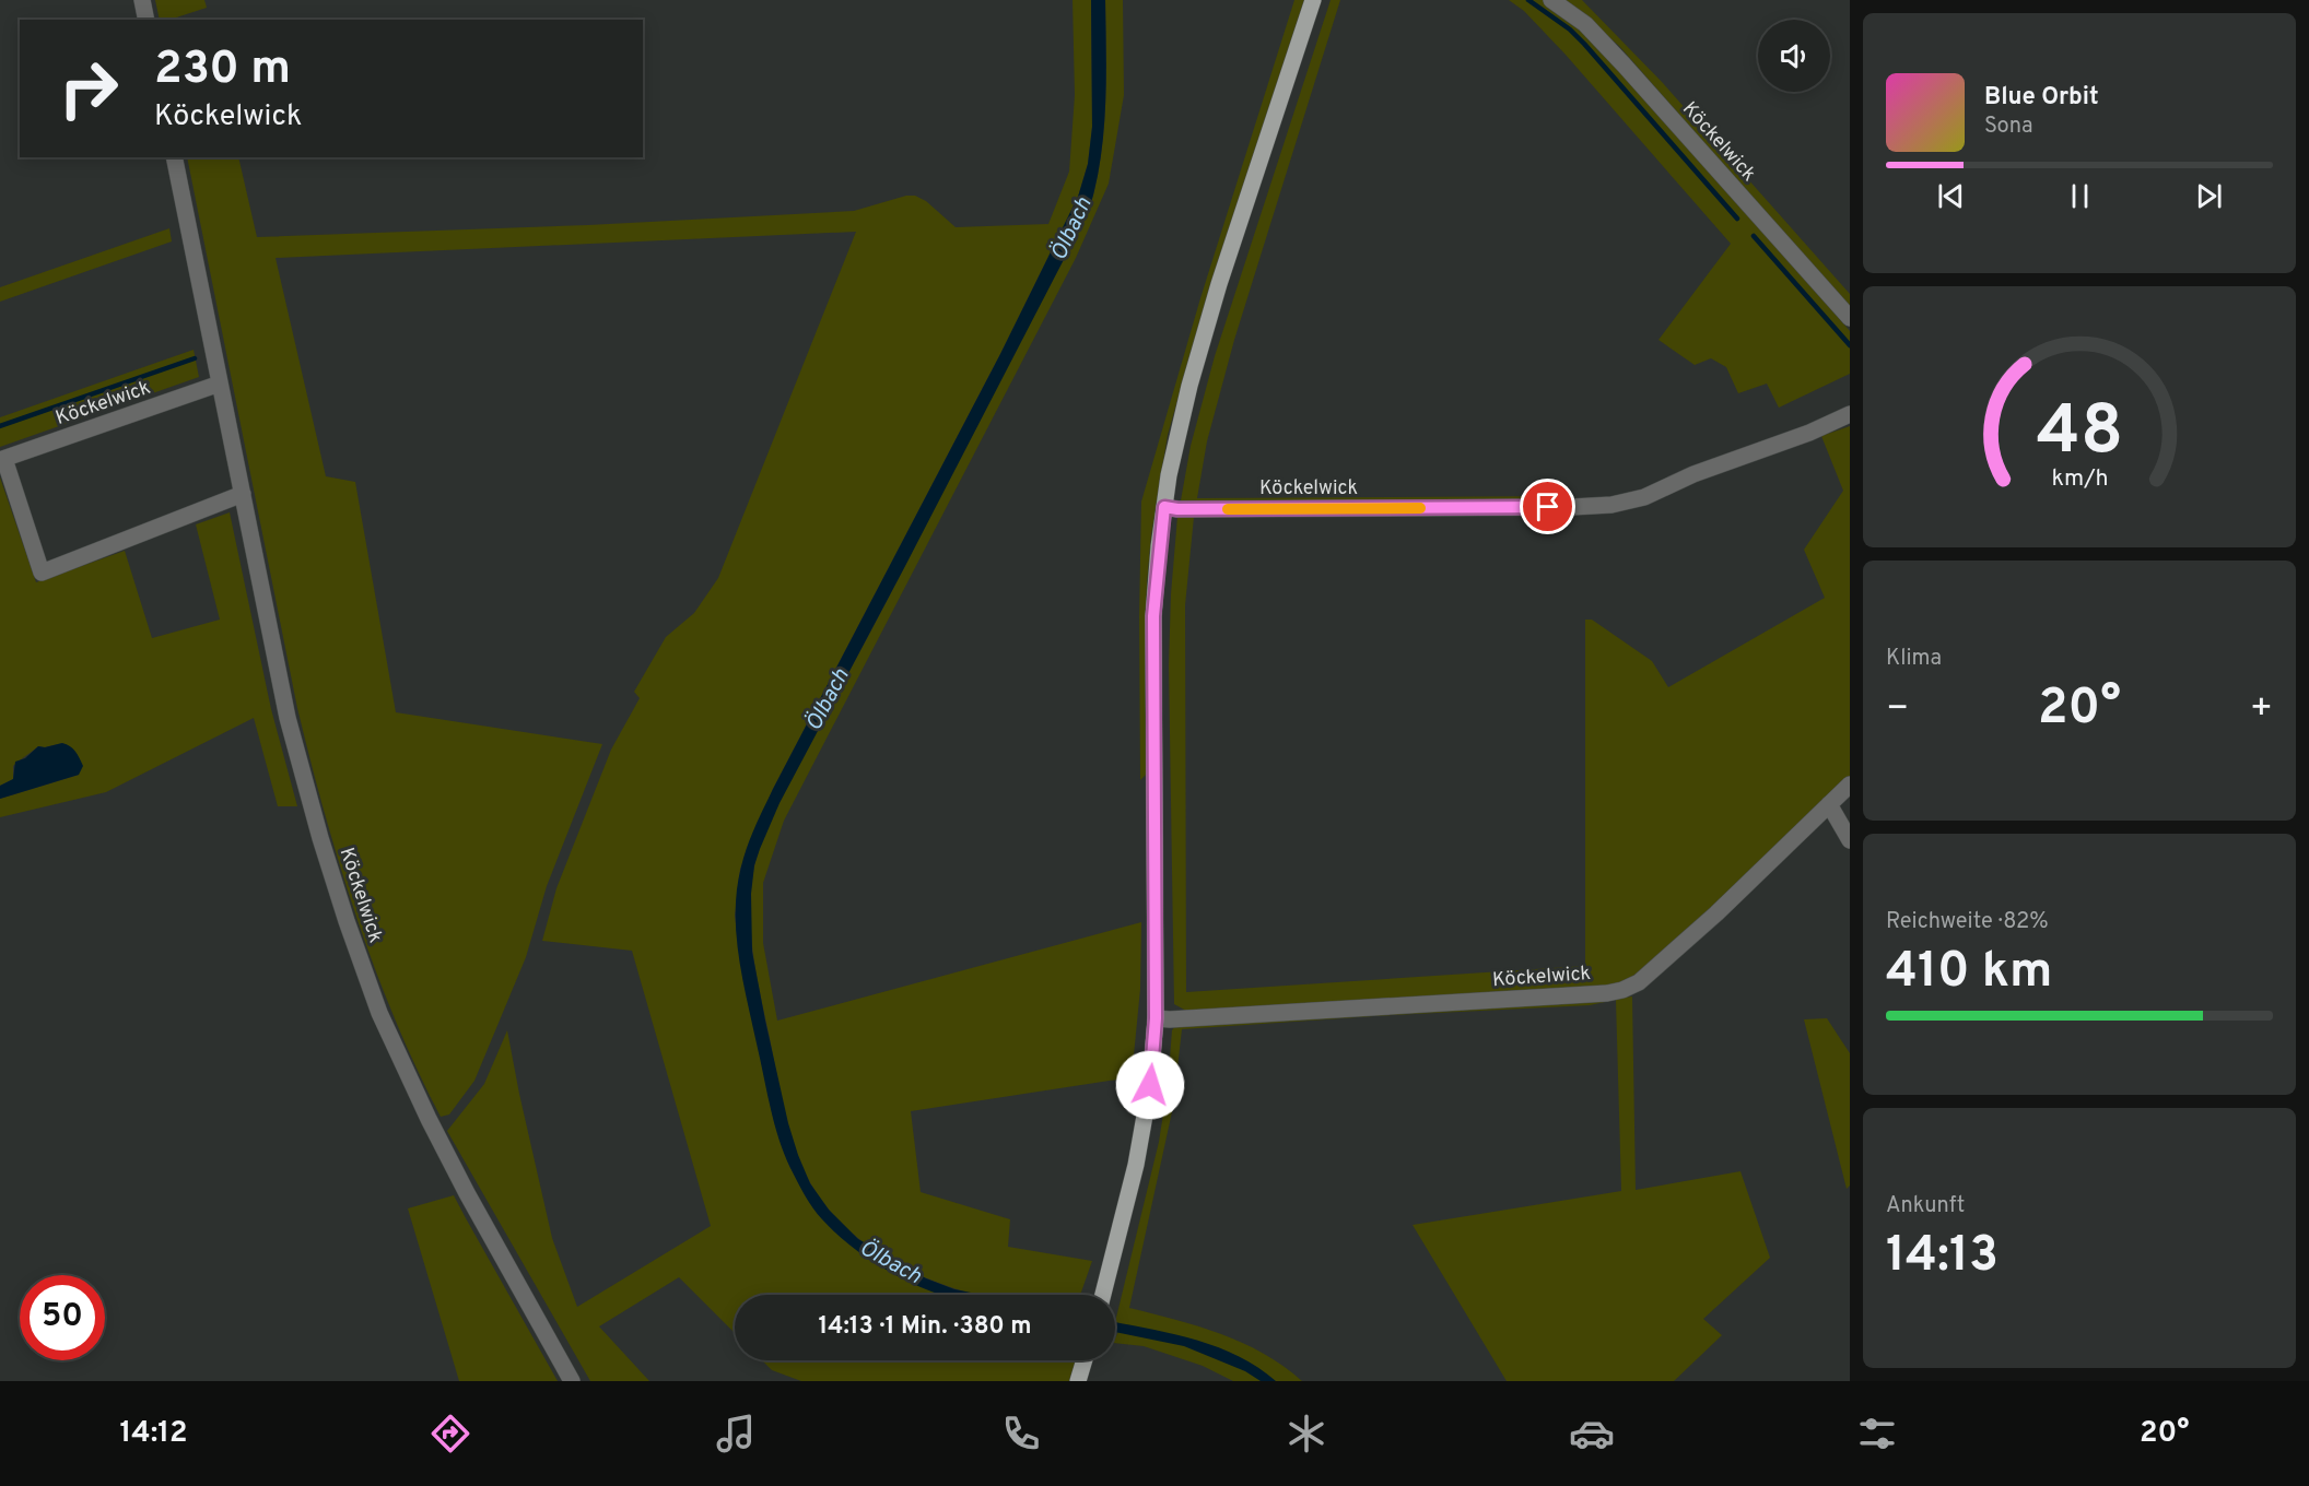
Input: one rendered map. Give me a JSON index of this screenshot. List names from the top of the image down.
{
  "streets": {
    "street": ["Köckelwick"]
  },
  "water": ["Ölbach"],
  "page": {
    "turn": ["230 m", "Köckelwick"],
    "song": ["Blue Orbit", "Sona"],
    "tile": [
      "Klima",
      ["Reichweite · 82%", "410 km"],
      ["Ankunft", "14:13"]
    ],
    "heat": ["−", "20°", "+"],
    "limit": "50",
    "trip": "14:13 · 1 Min. · 380 m",
    "tabs": ["14:12", "20°"],
    "gauge": ["48", "km/h"]
  }
}
